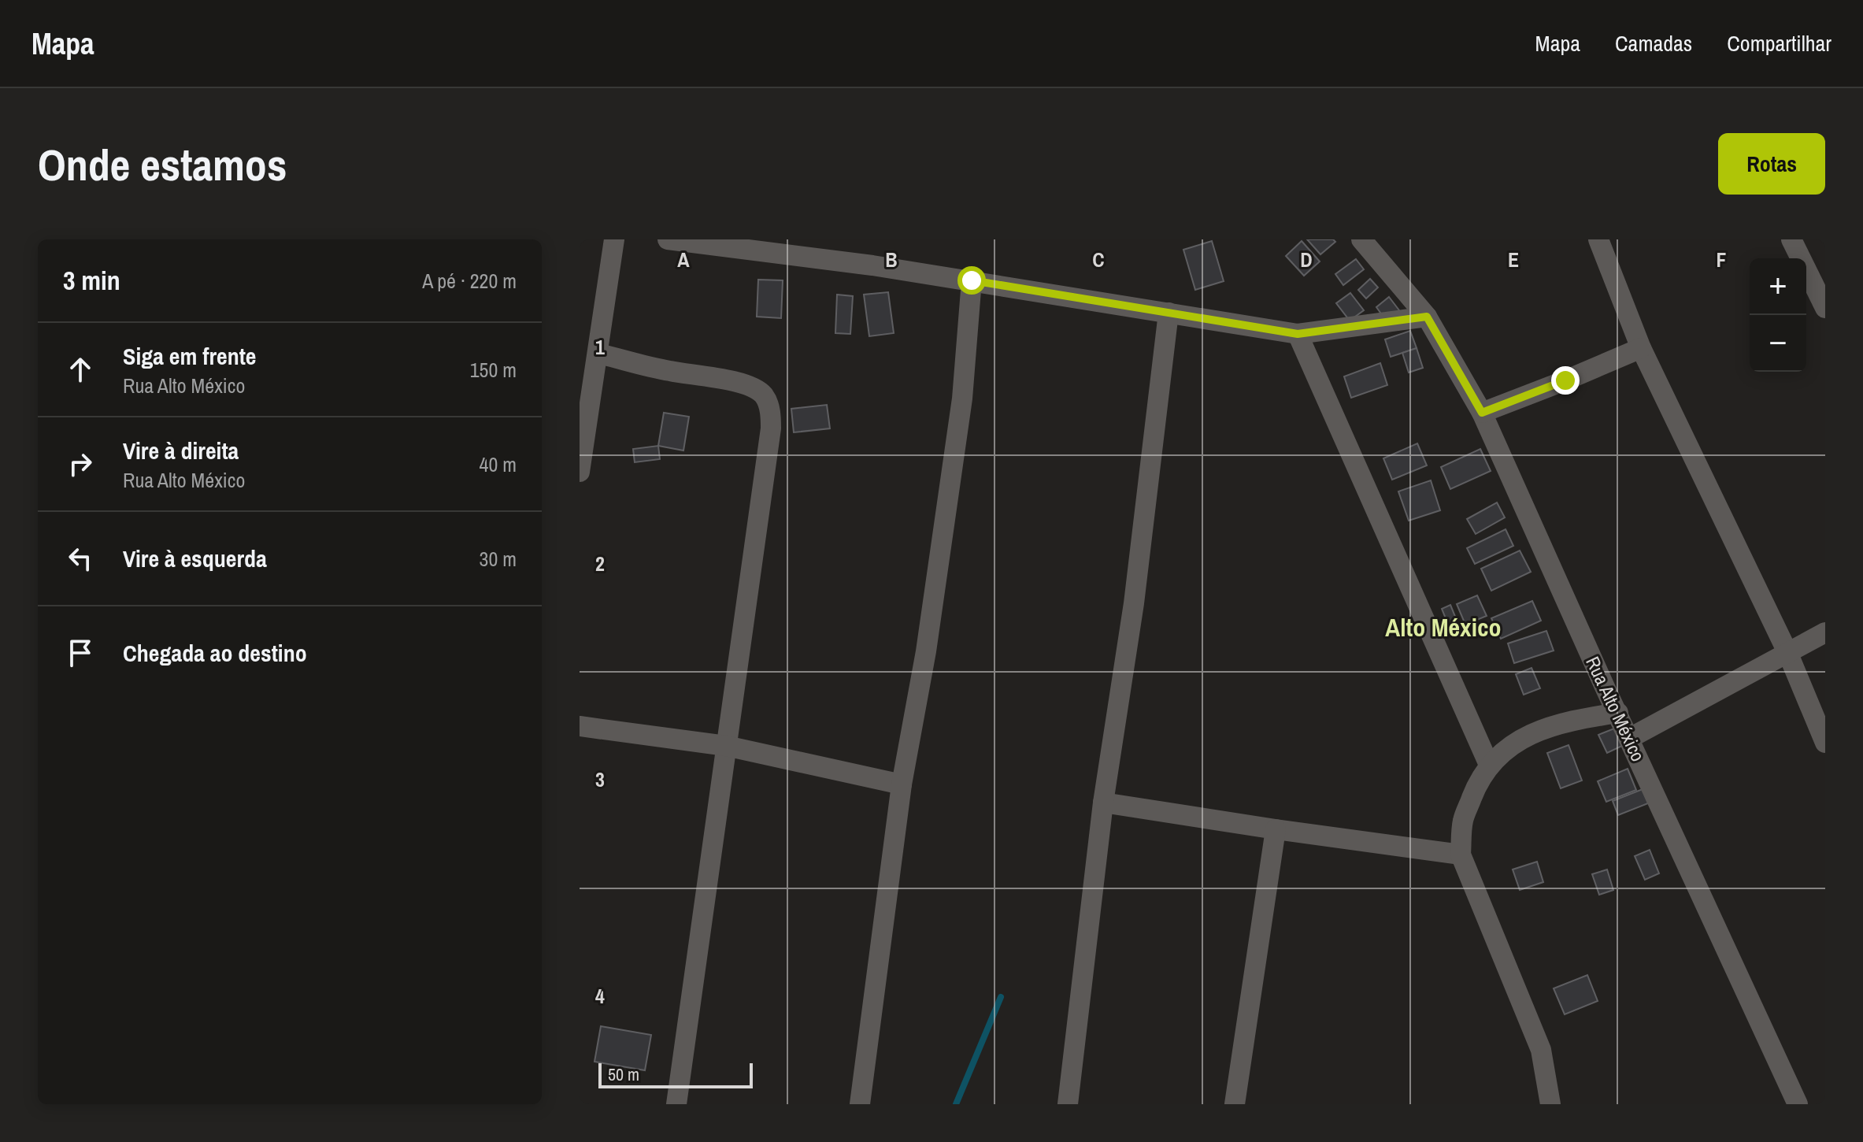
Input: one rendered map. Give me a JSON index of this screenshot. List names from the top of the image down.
{
  "streets": {
    "street": ["Rua Alto México"]
  },
  "districts": ["Alto México"],
  "scale_bar": "50 m",
  "page": {
    "header": "Mapa",
    "nav": ["Mapa", "Camadas", "Compartilhar"],
    "buttons": "Rotas",
    "title": "Onde estamos",
    "heading": ["3 min", "A pé · 220 m"],
    "map_buttons": ["+", "−"],
    "list": [
      ["Siga em frente", "Rua Alto México", "150 m"],
      ["Vire à direita", "Rua Alto México", "40 m"],
      ["Vire à esquerda", "30 m"],
      "Chegada ao destino"
    ],
    "scale": "50 m"
  },
  "grid": {
    "columns": [
      "A",
      "B",
      "C",
      "D",
      "E",
      "F"
    ],
    "rows": [
      "1",
      "2",
      "3",
      "4"
    ]
  }
}
